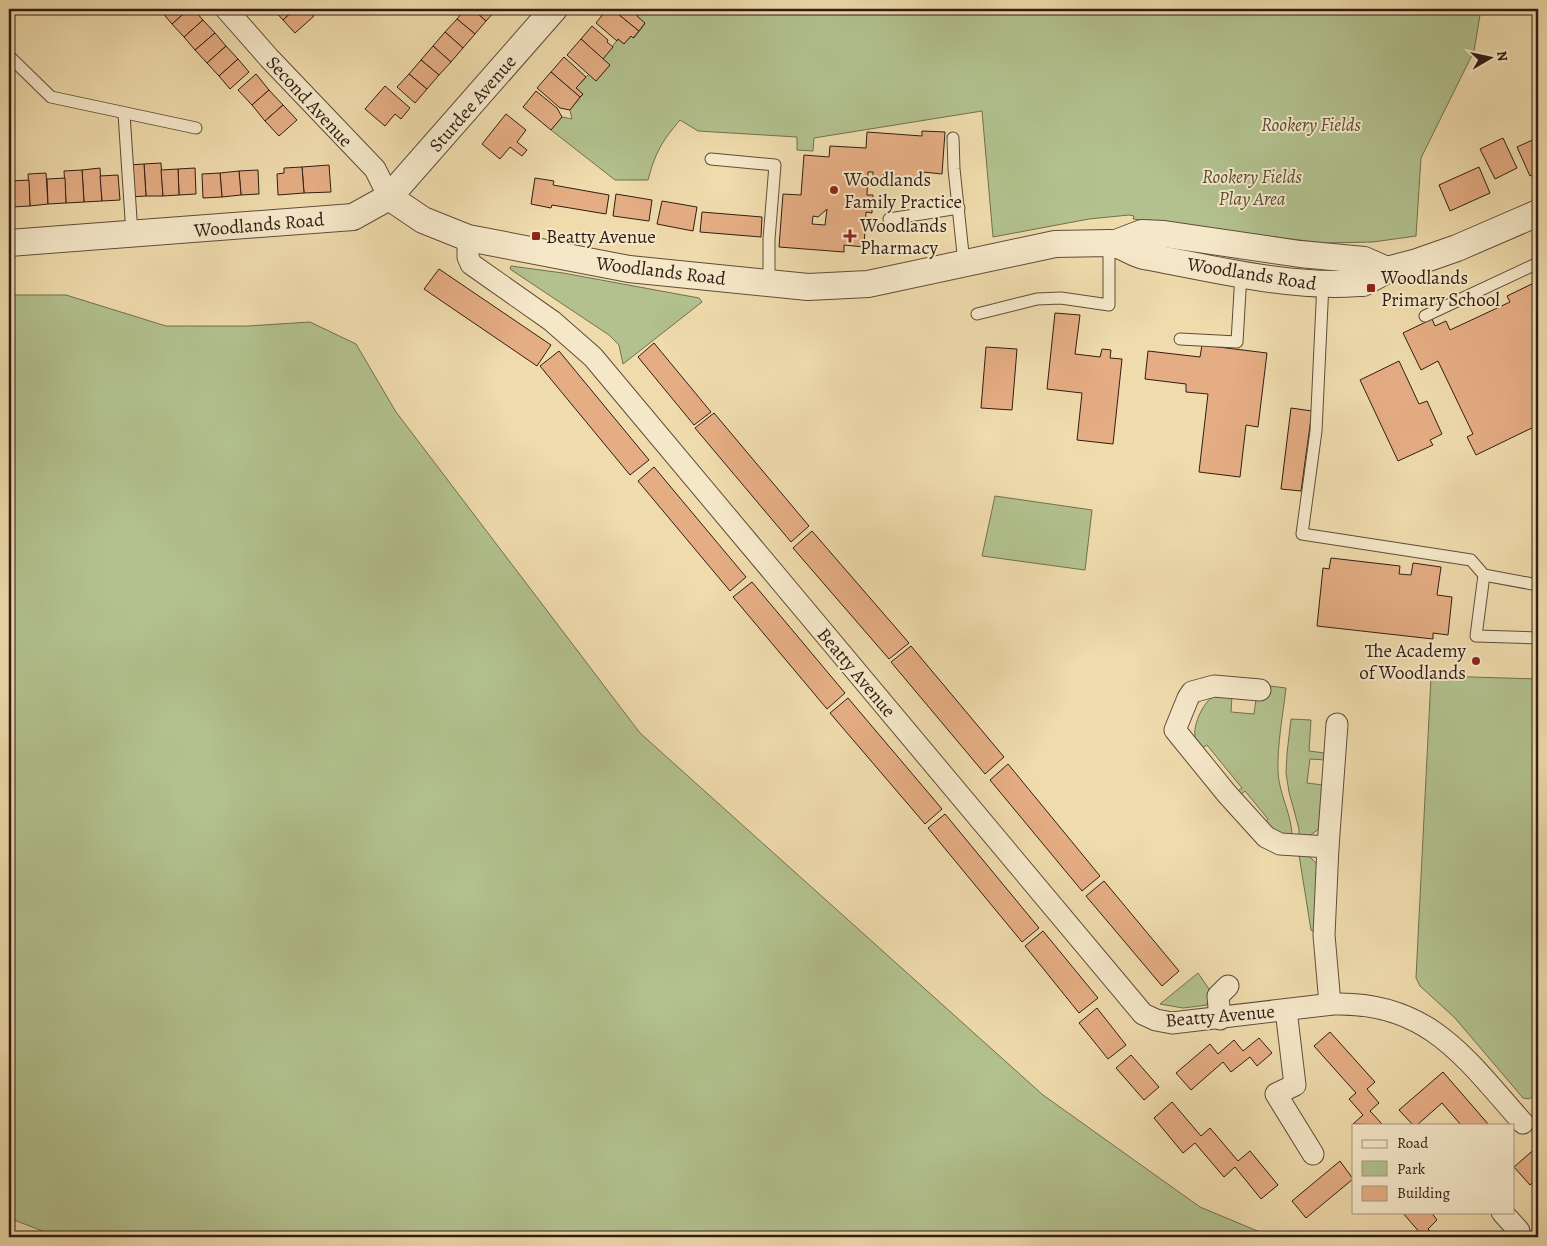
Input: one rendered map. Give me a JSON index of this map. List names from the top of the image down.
{
  "streets": {
    "street": [
      "Second Avenue",
      "Sturdee Avenue",
      "Woodlands Road",
      "Beatty Avenue"
    ]
  },
  "crossings": [
    ["Second Avenue", "Sturdee Avenue"],
    ["Second Avenue", "Woodlands Road"],
    ["Sturdee Avenue", "Woodlands Road"],
    ["Woodlands Road", "Beatty Avenue"]
  ],
  "parks": ["Rookery Fields", "Rookery Fields Play Area"],
  "places": {
    "other": ["Woodlands Family Practice", "The Academy of Woodlands"],
    "transit": ["Beatty Avenue", "Woodlands Primary School"],
    "health": ["Woodlands Pharmacy"]
  },
  "legend": ["Road", "Park", "Building"],
  "north": "right"
}
